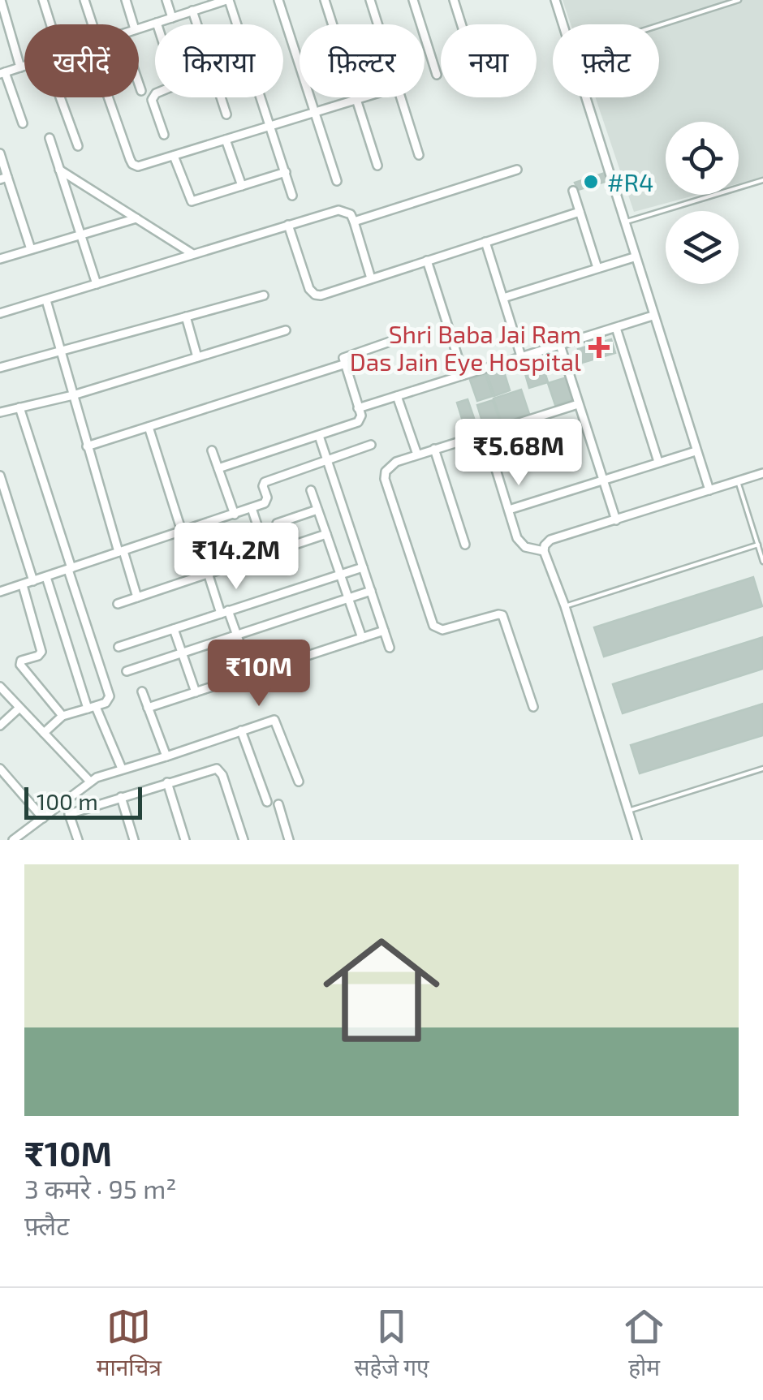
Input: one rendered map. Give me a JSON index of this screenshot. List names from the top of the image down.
{
  "places": {
    "other": ["#R4"],
    "health": ["Shri Baba Jai Ram Das Jain Eye Hospital"]
  },
  "scale_bar": "100 m",
  "page": {
    "chip": [
      "खरीदें",
      "किराया",
      "फ़िल्टर",
      "नया",
      "फ़्लैट"
    ],
    "price": ["₹5.68M", "₹14.2M", "₹10M"],
    "scale": "100 m",
    "list": [
      {
        "name": "₹10M",
        "note": "3 कमरे · 95 m² · फ़्लैट"
      }
    ],
    "tabs": ["मानचित्र", "सहेजे गए", "होम"]
  }
}
